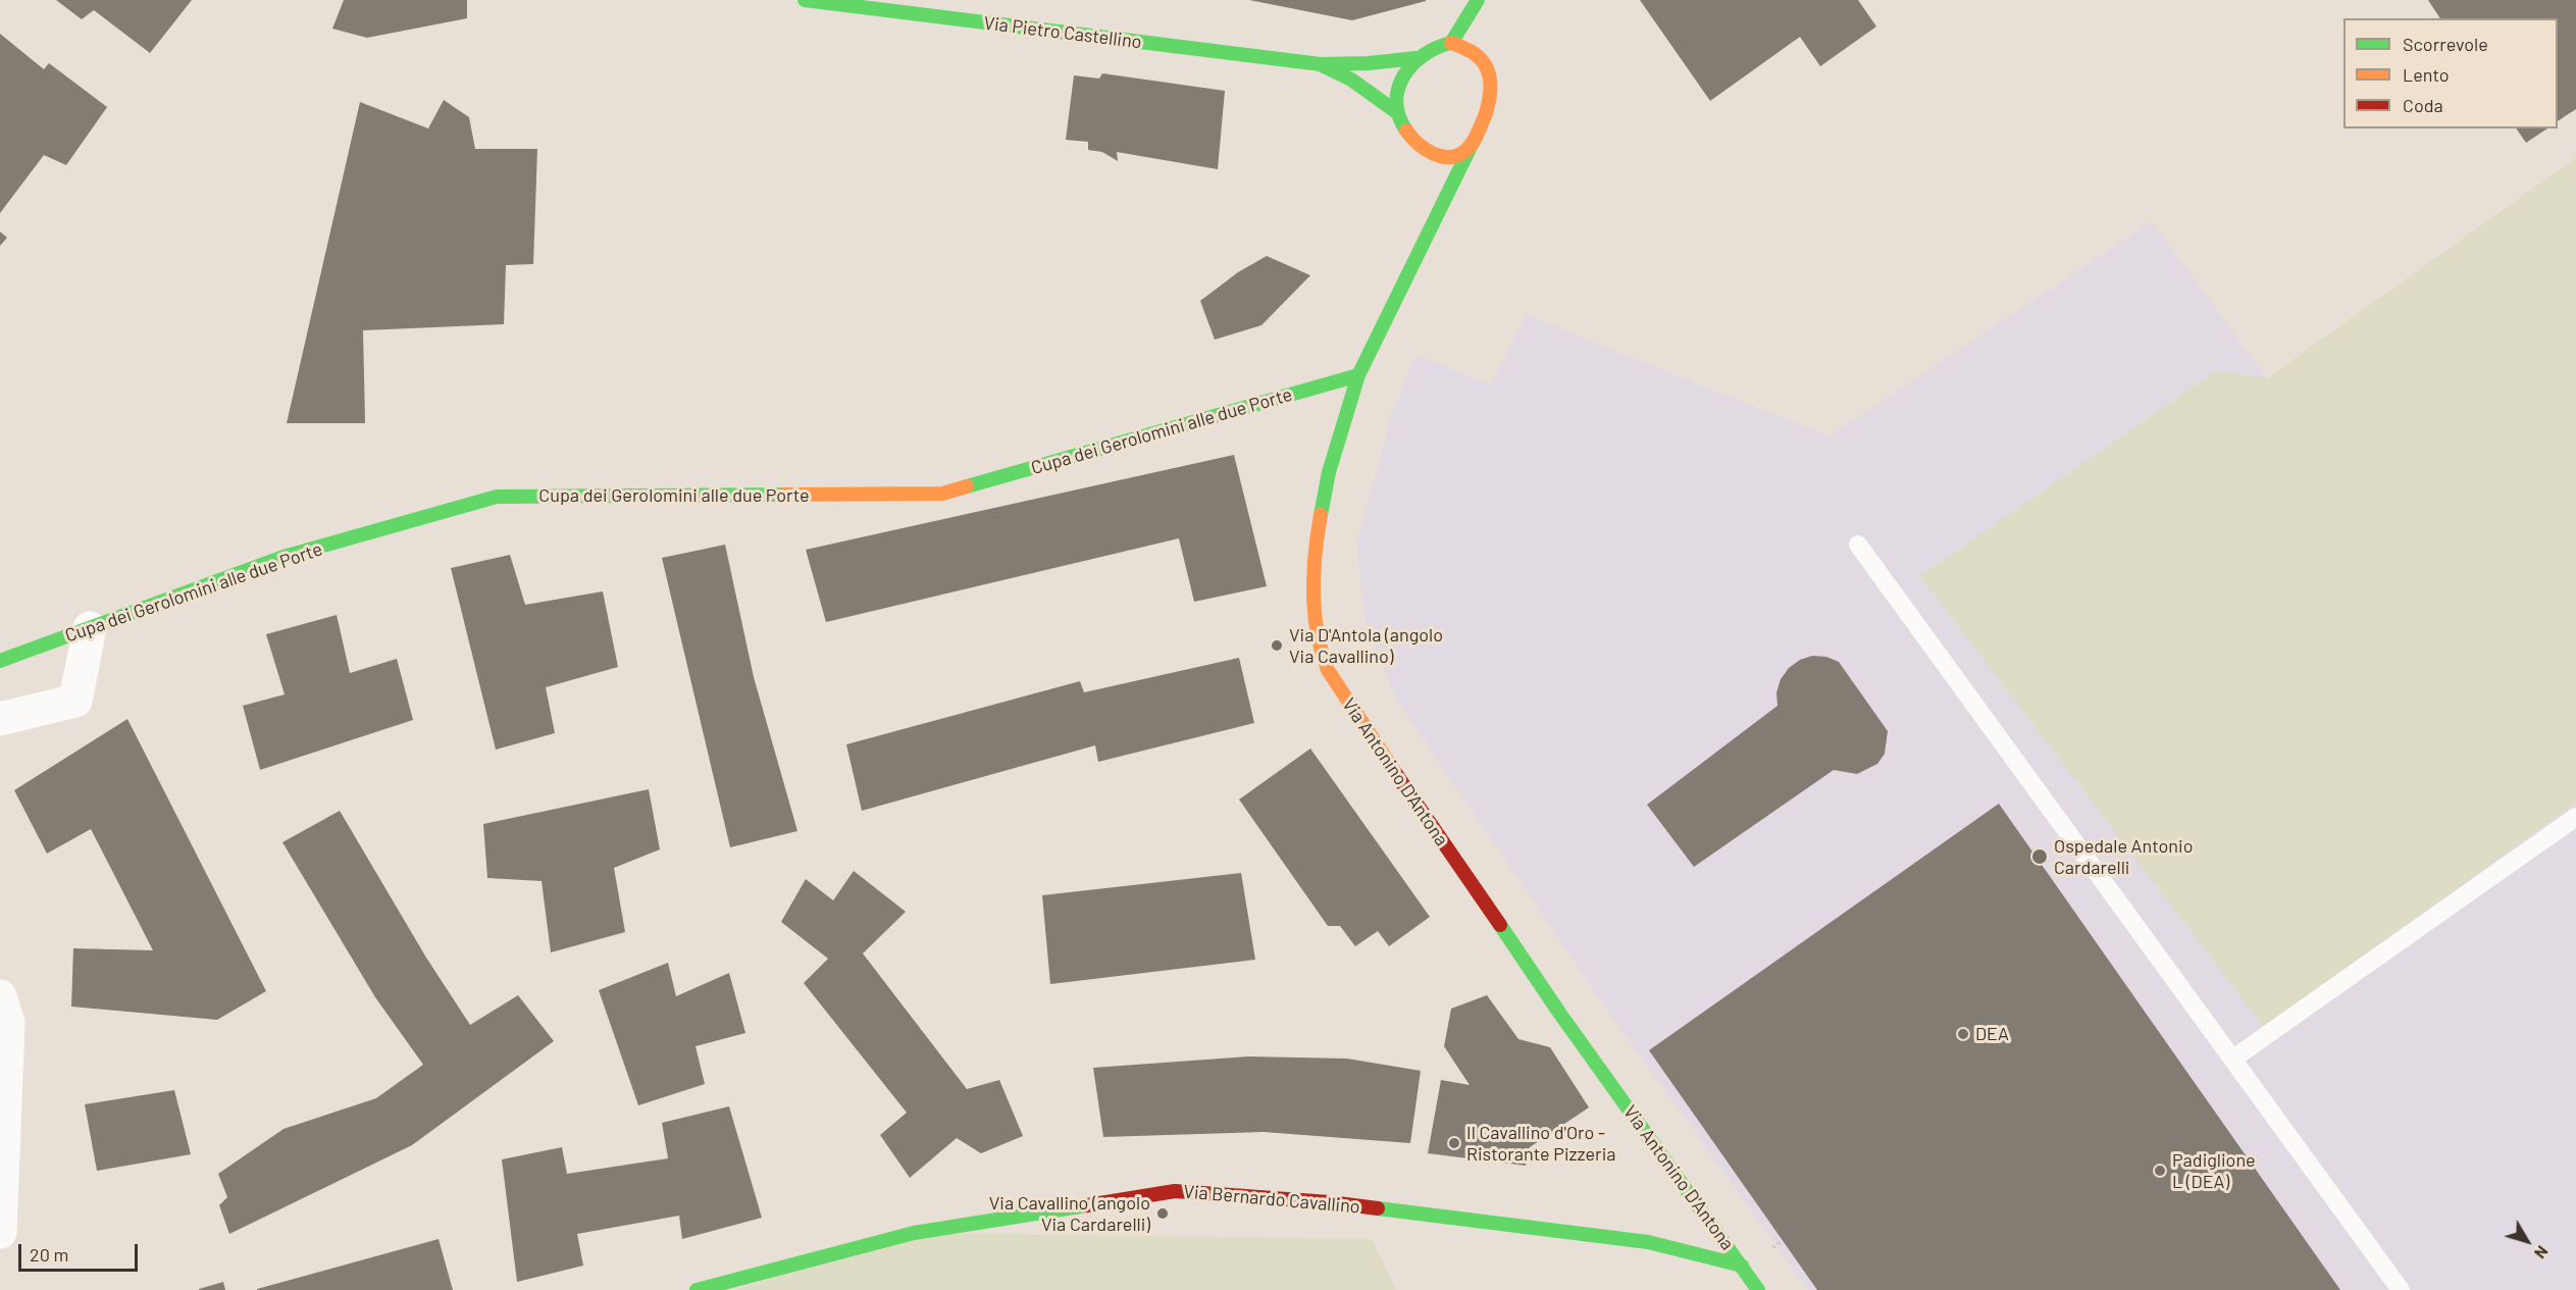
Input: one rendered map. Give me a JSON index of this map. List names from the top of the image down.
{
  "streets": {
    "main road": [
      "Via Pietro Castellino",
      "Cupa dei Gerolomini alle due Porte",
      "Via Antonino D'Antona",
      "Via Bernardo Cavallino"
    ]
  },
  "crossings": [
    ["Via Pietro Castellino", "Via Antonino D'Antona"],
    ["Cupa dei Gerolomini alle due Porte", "Via Antonino D'Antona"],
    ["Via Antonino D'Antona", "Via Bernardo Cavallino"]
  ],
  "places": [
    "Via D'Antola (angolo Via Cavallino)",
    "Ospedale Antonio Cardarelli",
    "DEA",
    "Il Cavallino d'Oro - Ristorante Pizzeria",
    "Padiglione L (DEA)",
    "Via Cavallino (angolo Via Cardarelli)"
  ],
  "legend": ["Scorrevole", "Lento", "Coda"],
  "scale_bar": "20 m",
  "north": "bottom right"
}
